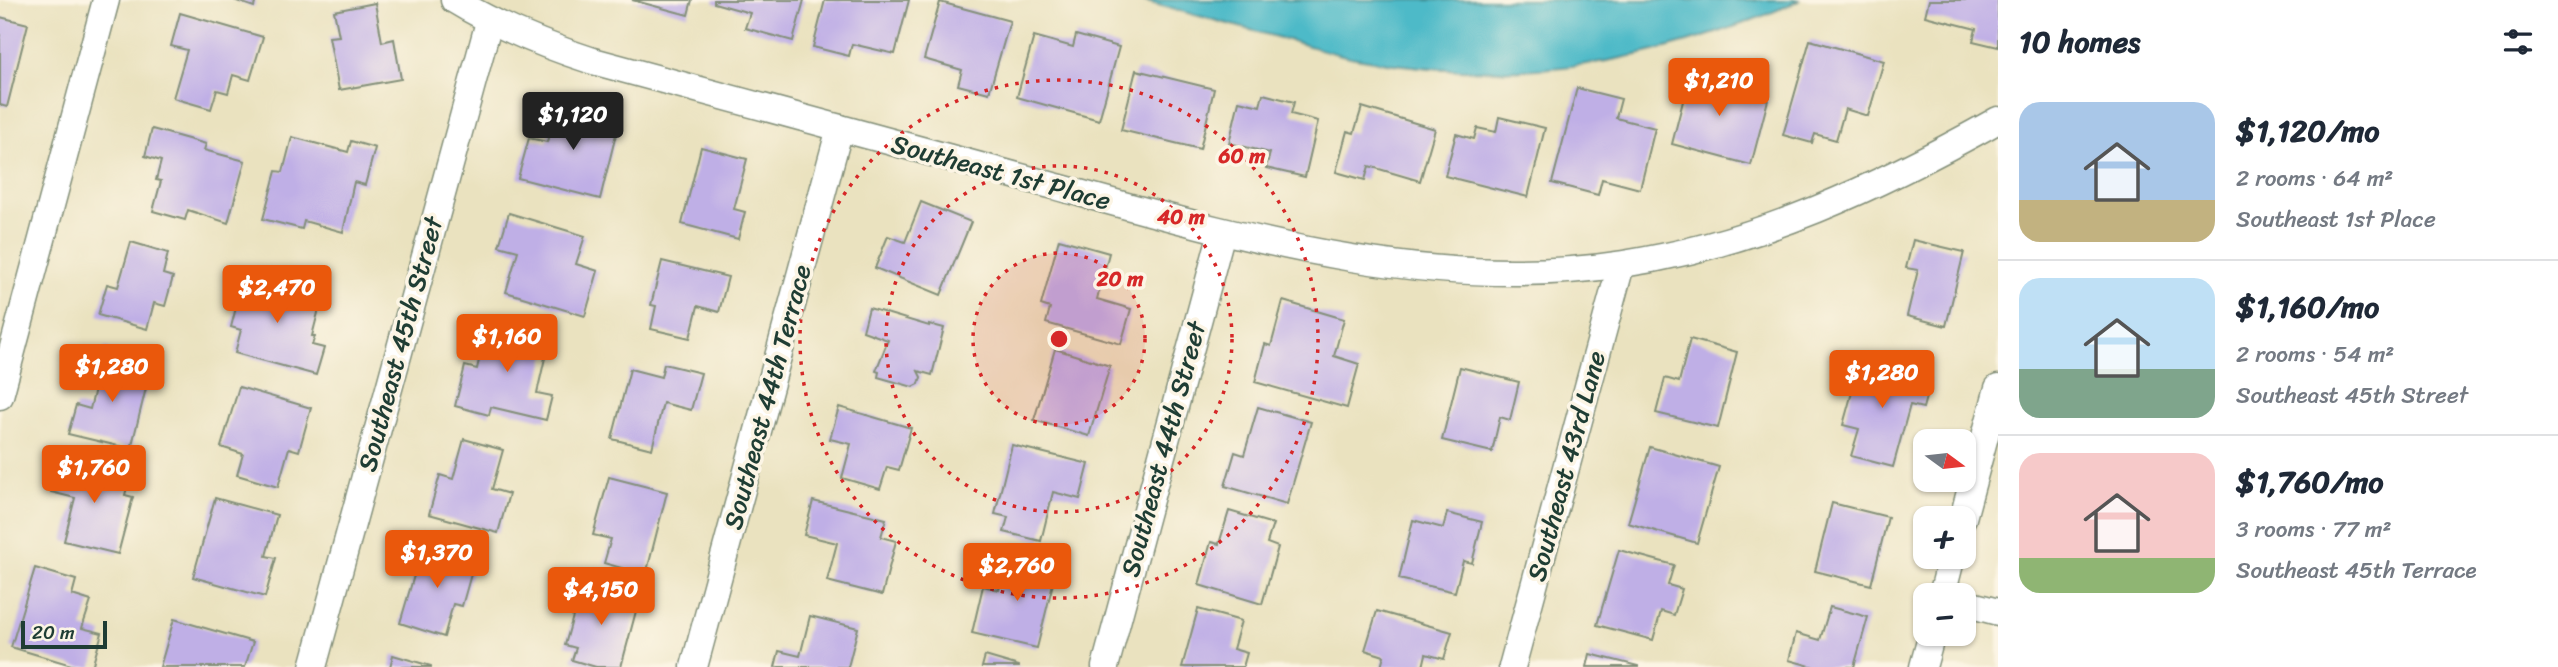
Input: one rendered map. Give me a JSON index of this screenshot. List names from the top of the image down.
{
  "streets": {
    "street": [
      "Southeast 1st Place",
      "Southeast 45th Street",
      "Southeast 44th Terrace",
      "Southeast 44th Street",
      "Southeast 43rd Lane"
    ]
  },
  "crossings": [
    ["Southeast 1st Place", "Southeast 45th Street"],
    ["Southeast 1st Place", "Southeast 44th Terrace"],
    ["Southeast 1st Place", "Southeast 44th Street"],
    ["Southeast 1st Place", "Southeast 43rd Lane"]
  ],
  "scale_bar": "20 m",
  "north": "right",
  "page": {
    "heading": "10 homes",
    "price": [
      "$1,210",
      "$1,120",
      "$2,470",
      "$1,160",
      "$1,280",
      "$1,280",
      "$1,760",
      "$1,370",
      "$2,760",
      "$4,150"
    ],
    "list": [
      {
        "name": "$1,120/mo",
        "note": "2 rooms · 64 m² · Southeast 1st Place"
      },
      {
        "name": "$1,160/mo",
        "note": "2 rooms · 54 m² · Southeast 45th Street"
      },
      {
        "name": "$1,760/mo",
        "note": "3 rooms · 77 m² · Southeast 45th Terrace"
      }
    ],
    "map_buttons": ["+", "−"],
    "scale": "20 m"
  },
  "rings": ["60 m", "40 m", "20 m"]
}
